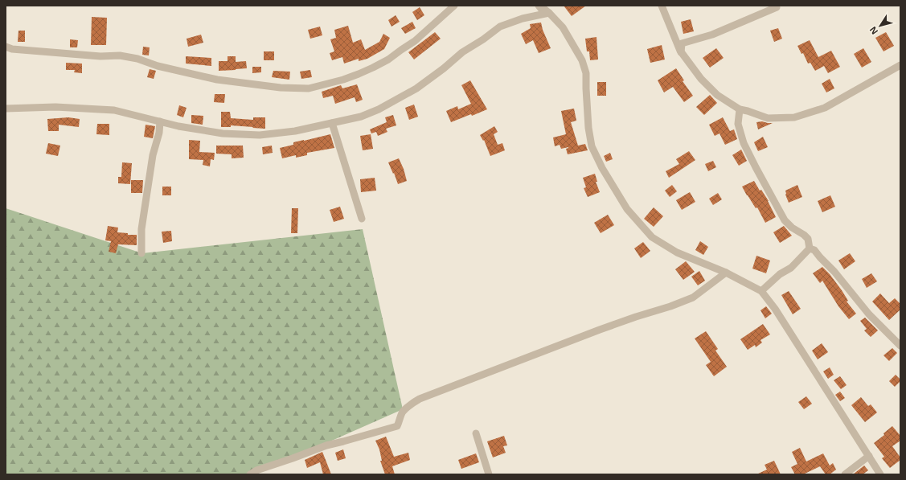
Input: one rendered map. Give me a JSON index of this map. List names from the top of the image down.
{
  "north": "bottom left"
}
